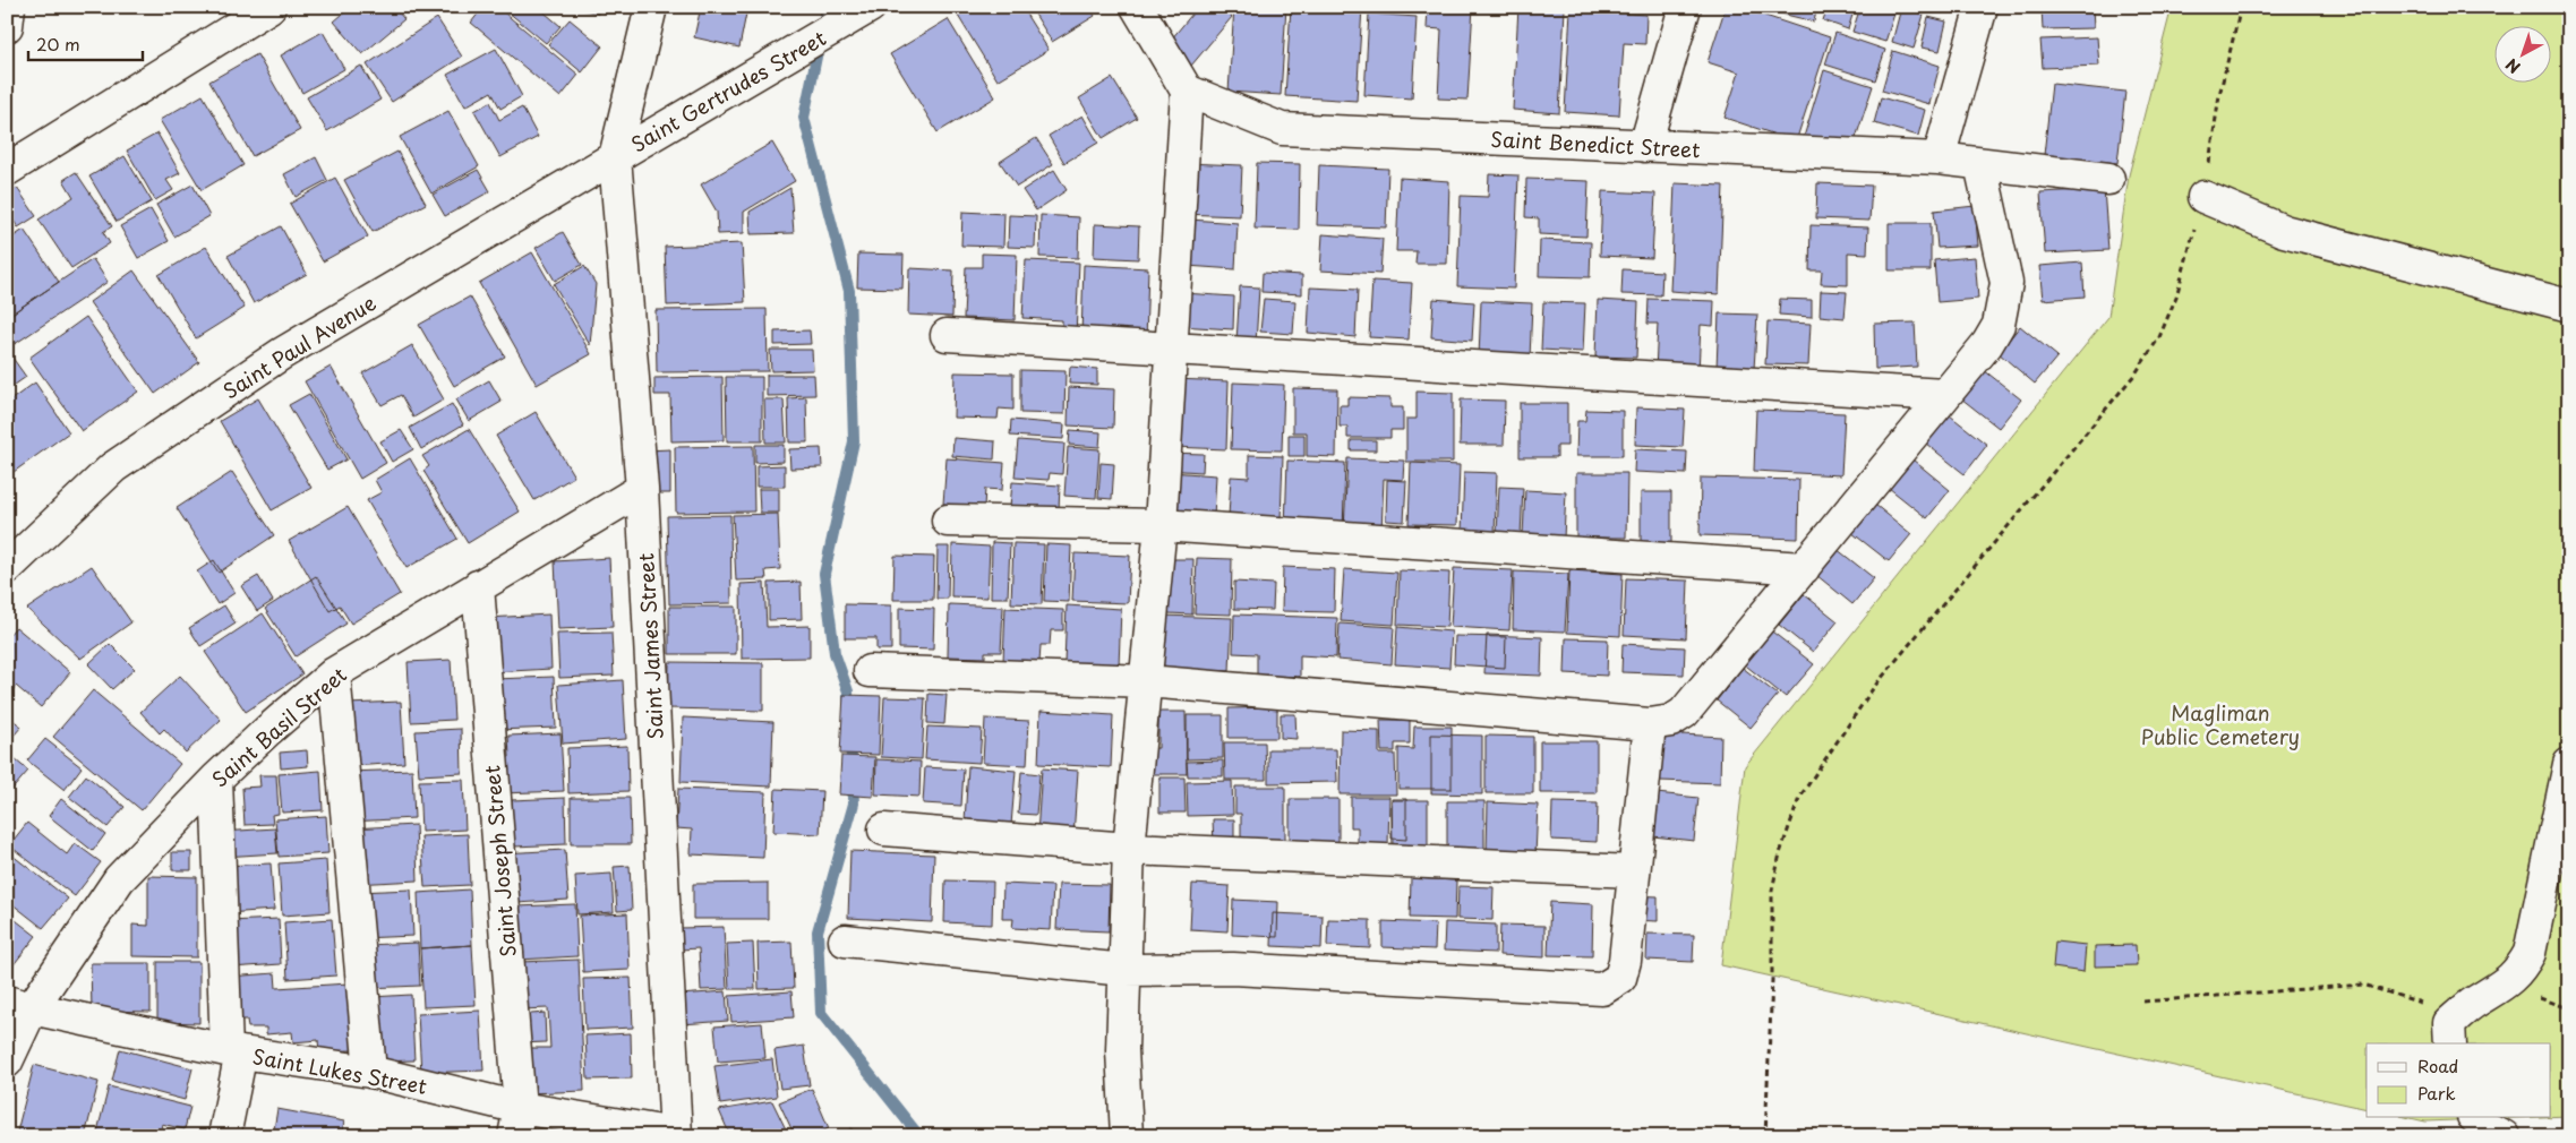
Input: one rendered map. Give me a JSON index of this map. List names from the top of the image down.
{
  "streets": {
    "street": [
      "Saint Gertrudes Street",
      "Saint Benedict Street",
      "Saint Paul Avenue",
      "Saint James Street",
      "Saint Basil Street",
      "Saint Joseph Street",
      "Saint Lukes Street"
    ]
  },
  "crossings": [
    ["Saint Gertrudes Street", "Saint Paul Avenue"],
    ["Saint Gertrudes Street", "Saint James Street"],
    ["Saint Paul Avenue", "Saint James Street"],
    ["Saint James Street", "Saint Basil Street"],
    ["Saint James Street", "Saint Lukes Street"],
    ["Saint Basil Street", "Saint Joseph Street"],
    ["Saint Basil Street", "Saint Lukes Street"],
    ["Saint Joseph Street", "Saint Lukes Street"]
  ],
  "parks": ["Magliman Public Cemetery"],
  "legend": ["Road", "Park"],
  "scale_bar": "20 m",
  "north": "bottom left"
}
